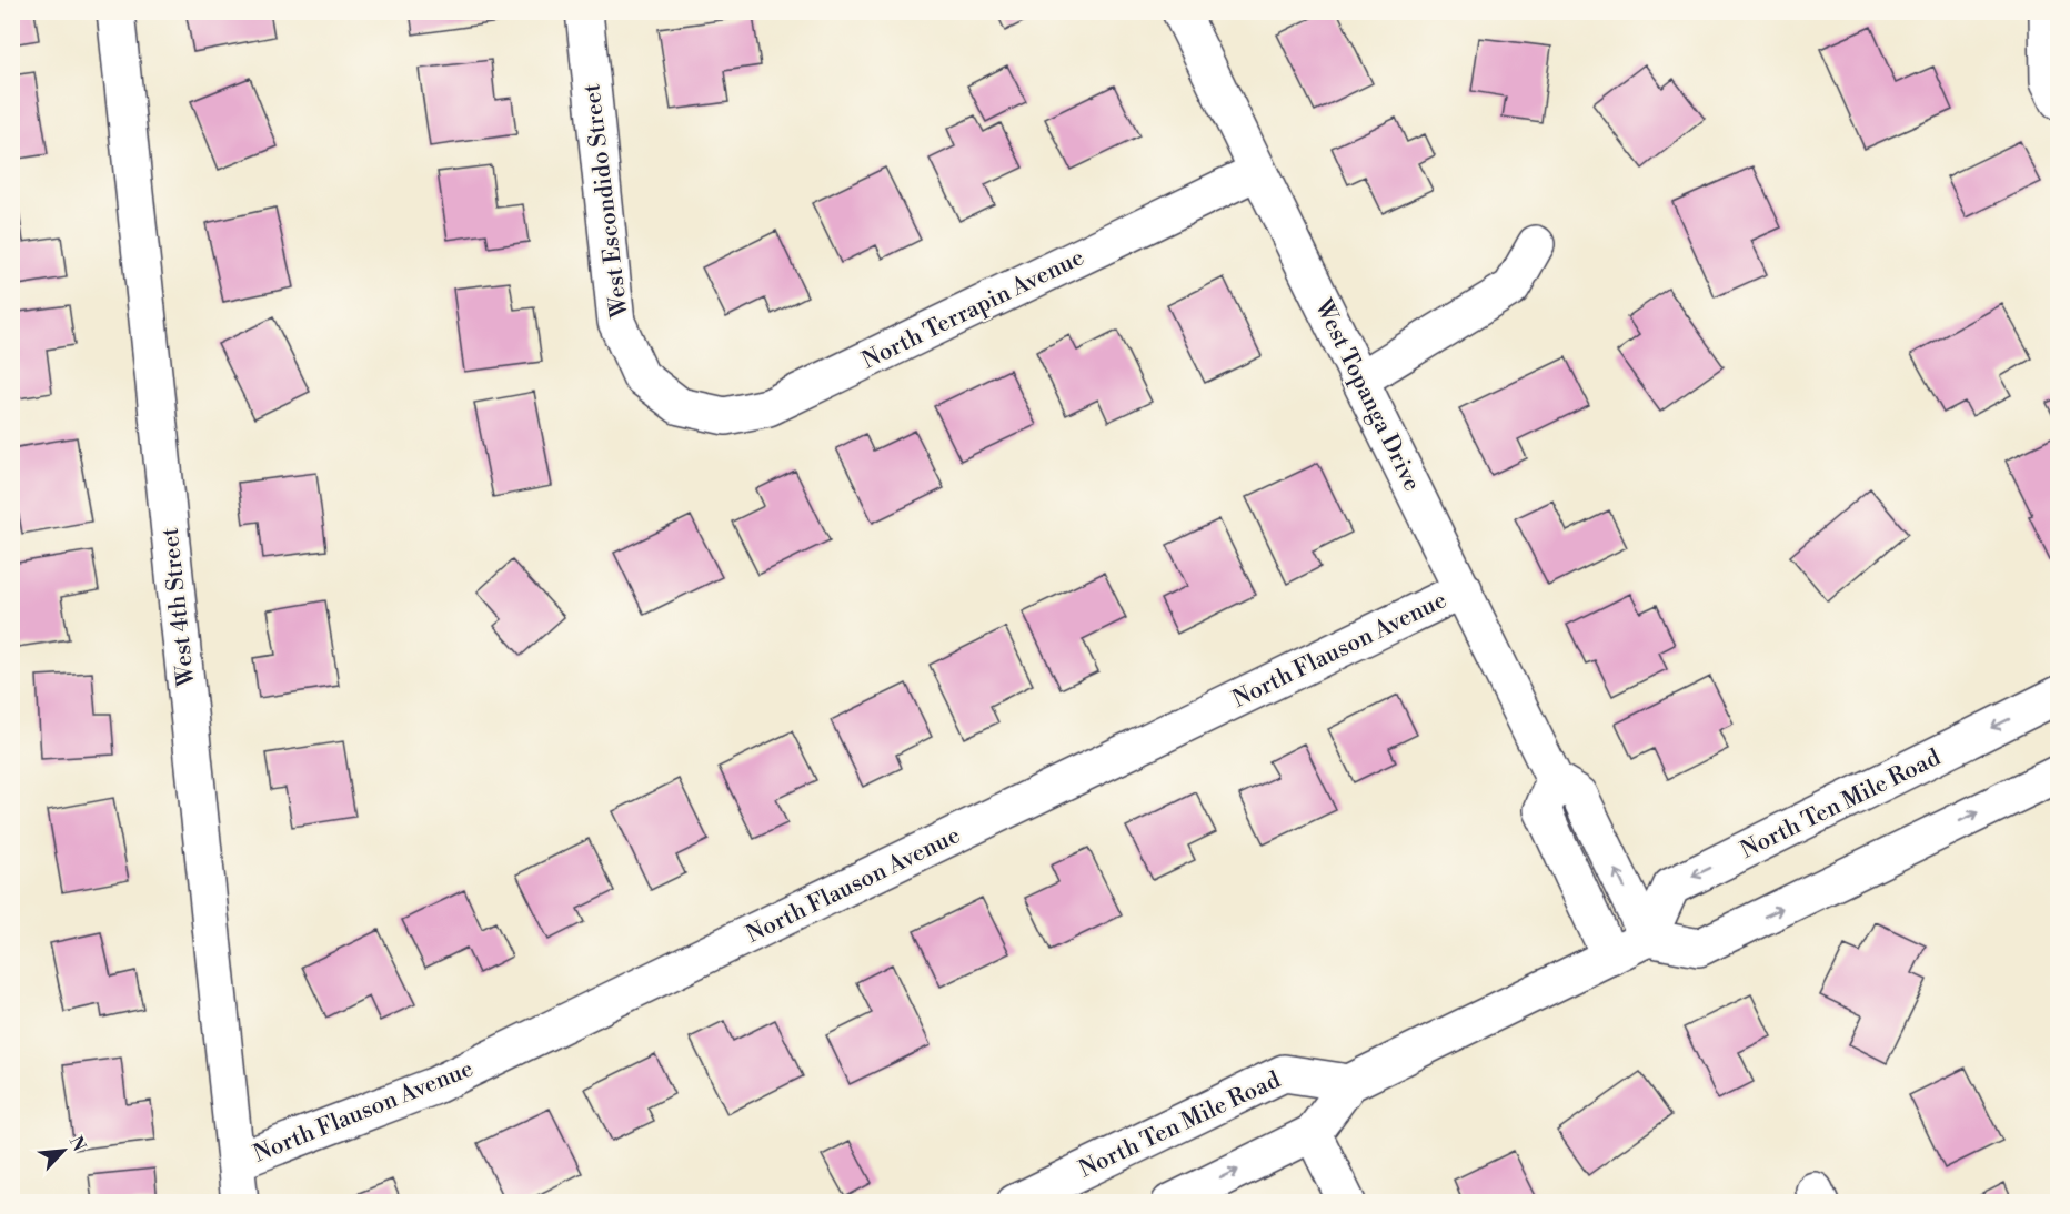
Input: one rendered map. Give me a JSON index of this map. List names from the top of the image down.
{
  "streets": {
    "street": [
      "West Escondido Street",
      "North Terrapin Avenue",
      "West Topanga Drive",
      "West 4th Street",
      "North Flauson Avenue",
      "North Ten Mile Road"
    ]
  },
  "crossings": [
    ["West Escondido Street", "North Terrapin Avenue"],
    ["North Terrapin Avenue", "West Topanga Drive"],
    ["West Topanga Drive", "North Flauson Avenue"],
    ["West Topanga Drive", "North Ten Mile Road"],
    ["West 4th Street", "North Flauson Avenue"]
  ],
  "north": "top right"
}
